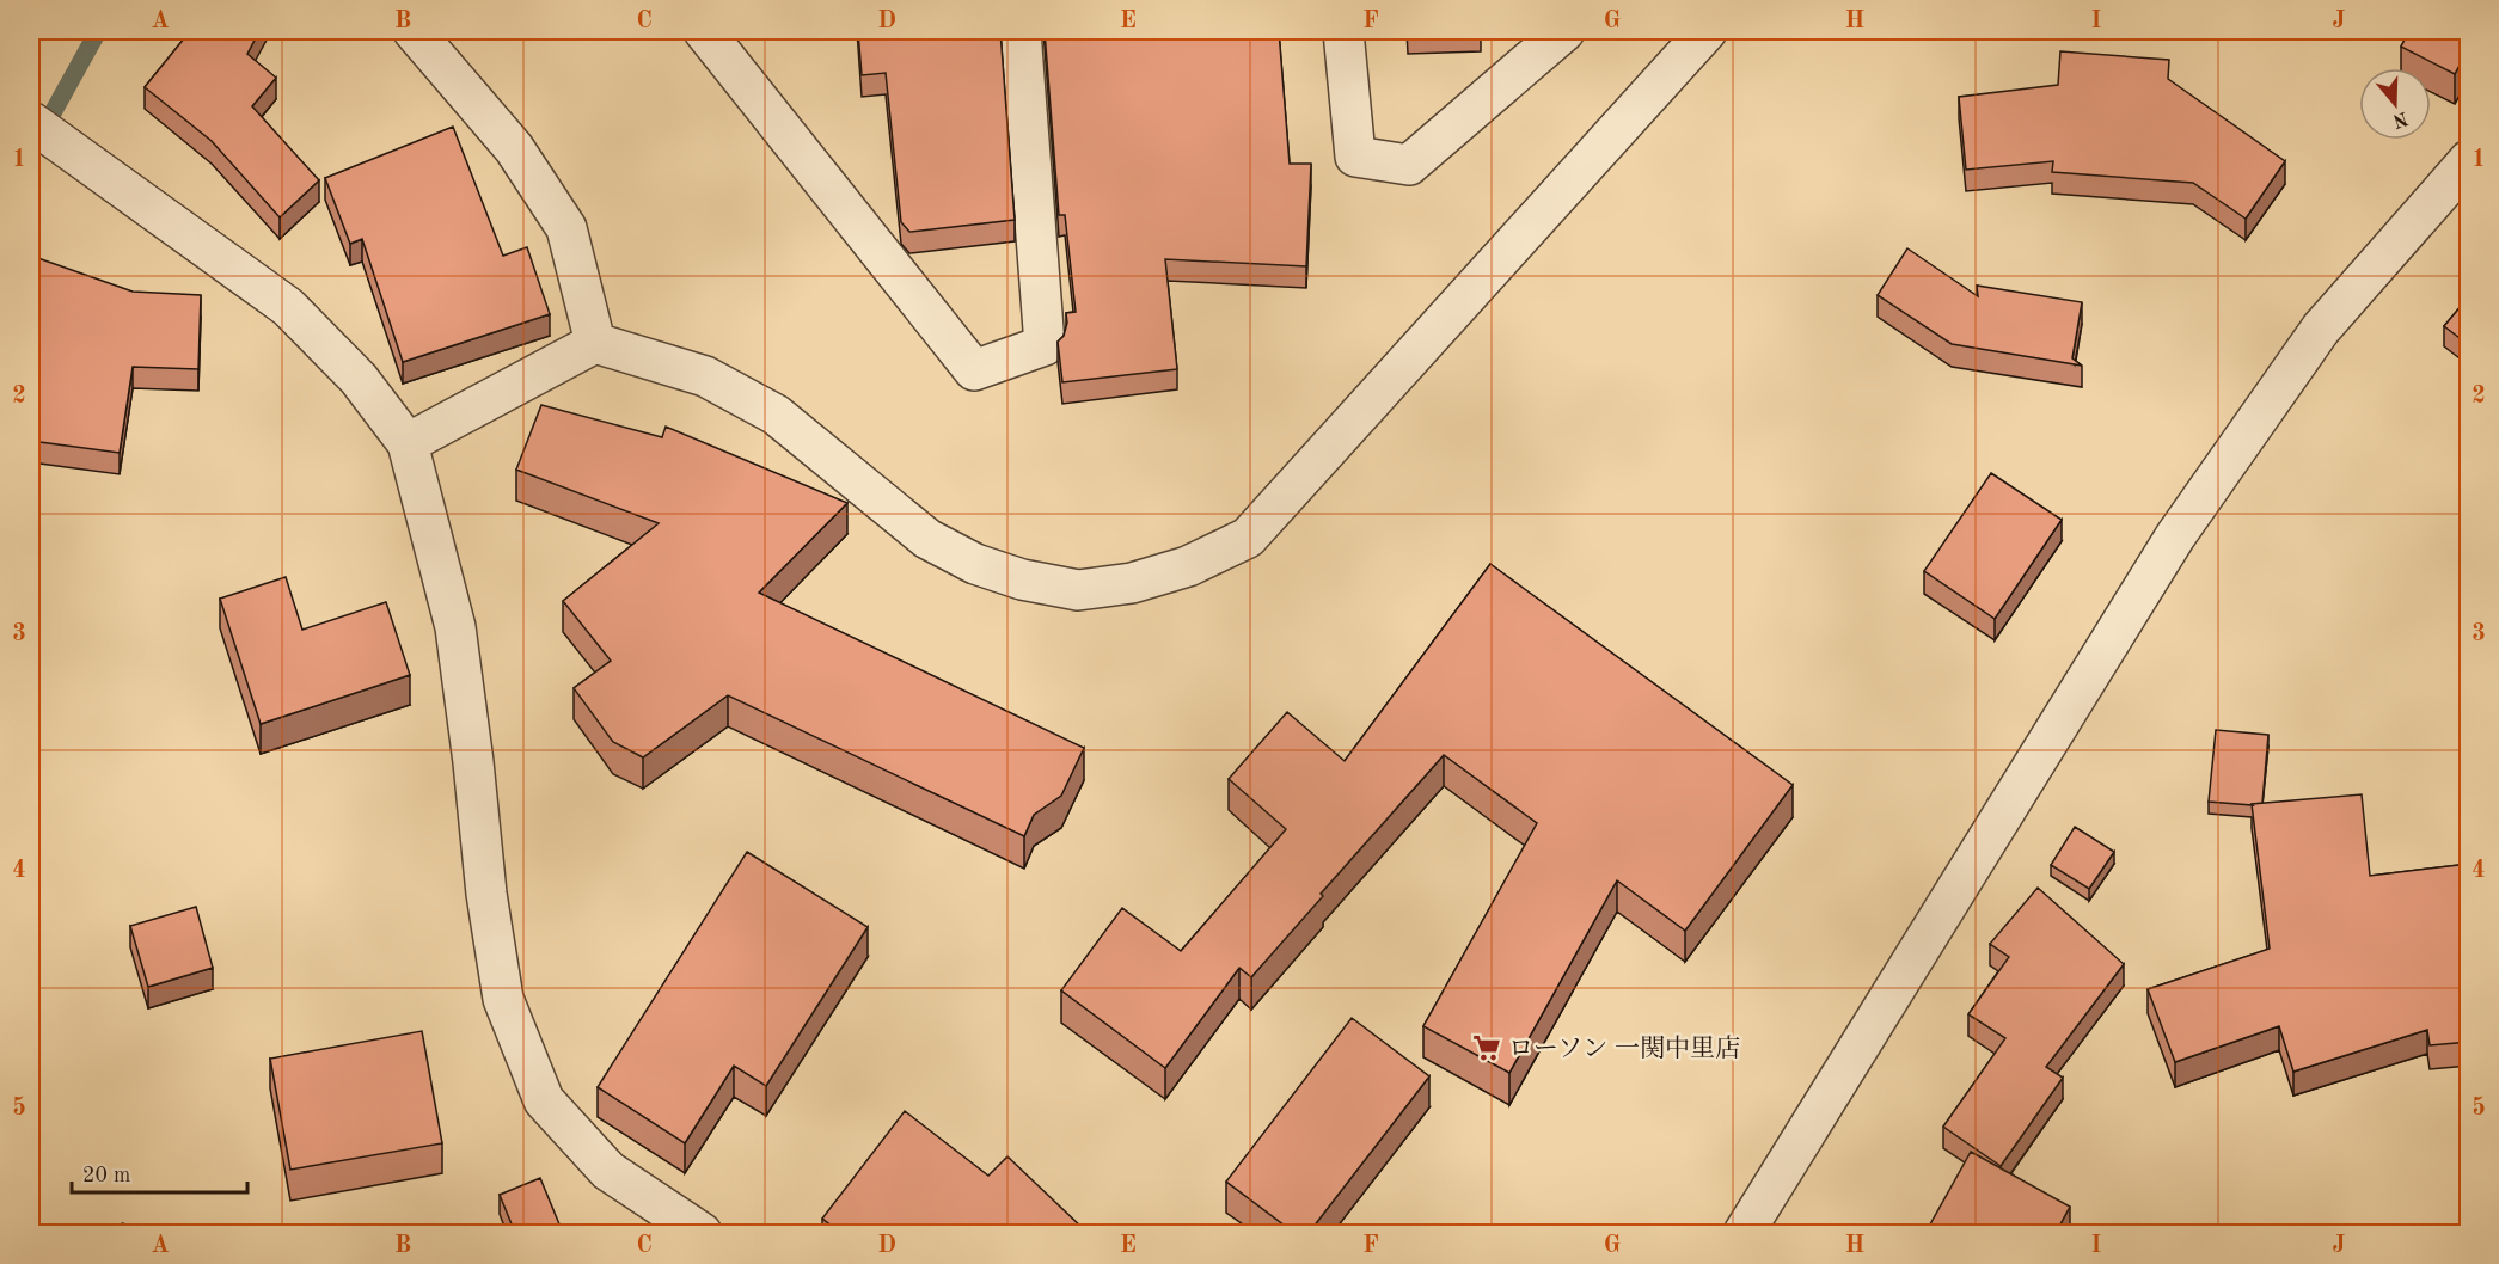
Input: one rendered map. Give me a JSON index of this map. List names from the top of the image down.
{
  "places": {
    "supermarket": ["ローソン 一関中里店"]
  },
  "scale_bar": "20 m",
  "north": "bottom",
  "grid": {
    "columns": [
      "A",
      "B",
      "C",
      "D",
      "E",
      "F",
      "G",
      "H",
      "I",
      "J"
    ],
    "rows": [
      "1",
      "2",
      "3",
      "4",
      "5"
    ]
  }
}
